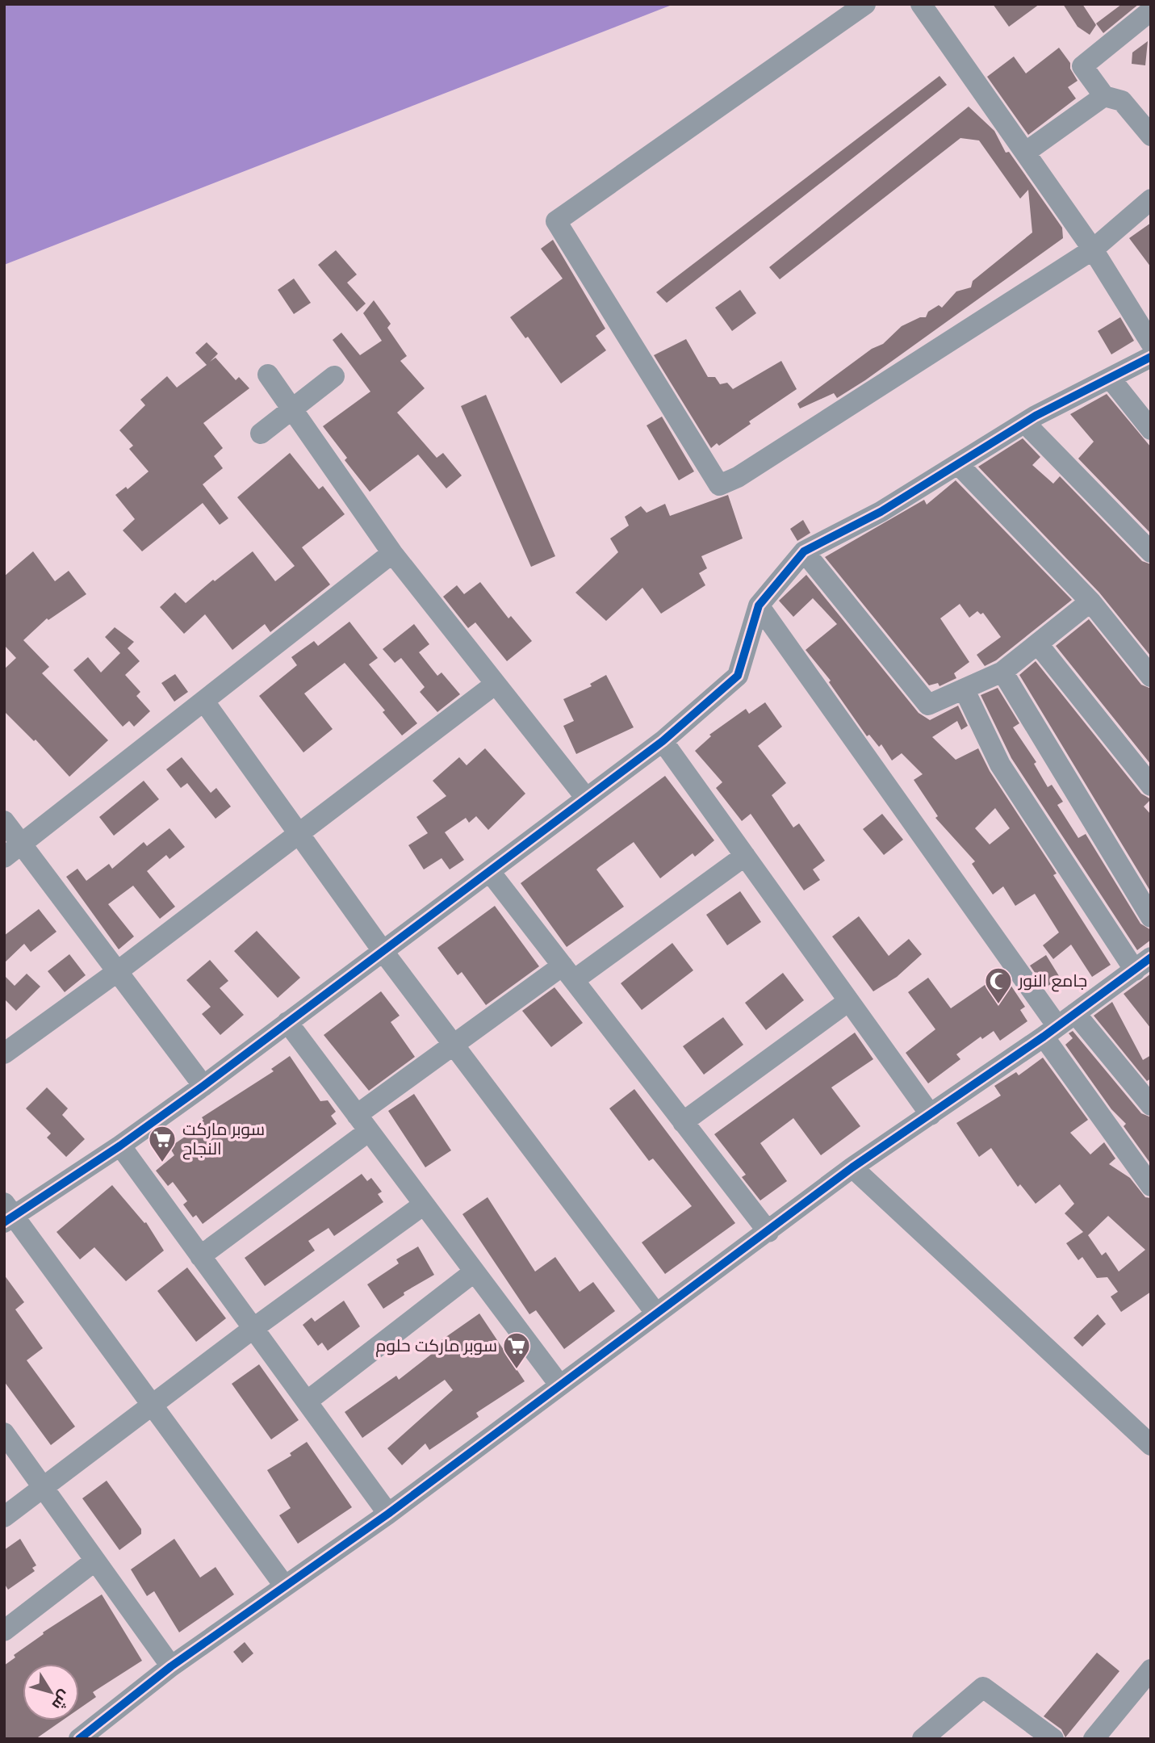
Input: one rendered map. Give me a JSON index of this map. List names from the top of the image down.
{
  "places": {
    "mosque": ["جامع النور"],
    "supermarket": ["سوبر ماركت النجاح", "سوبر ماركت حلوم"]
  },
  "north": "bottom right"
}
